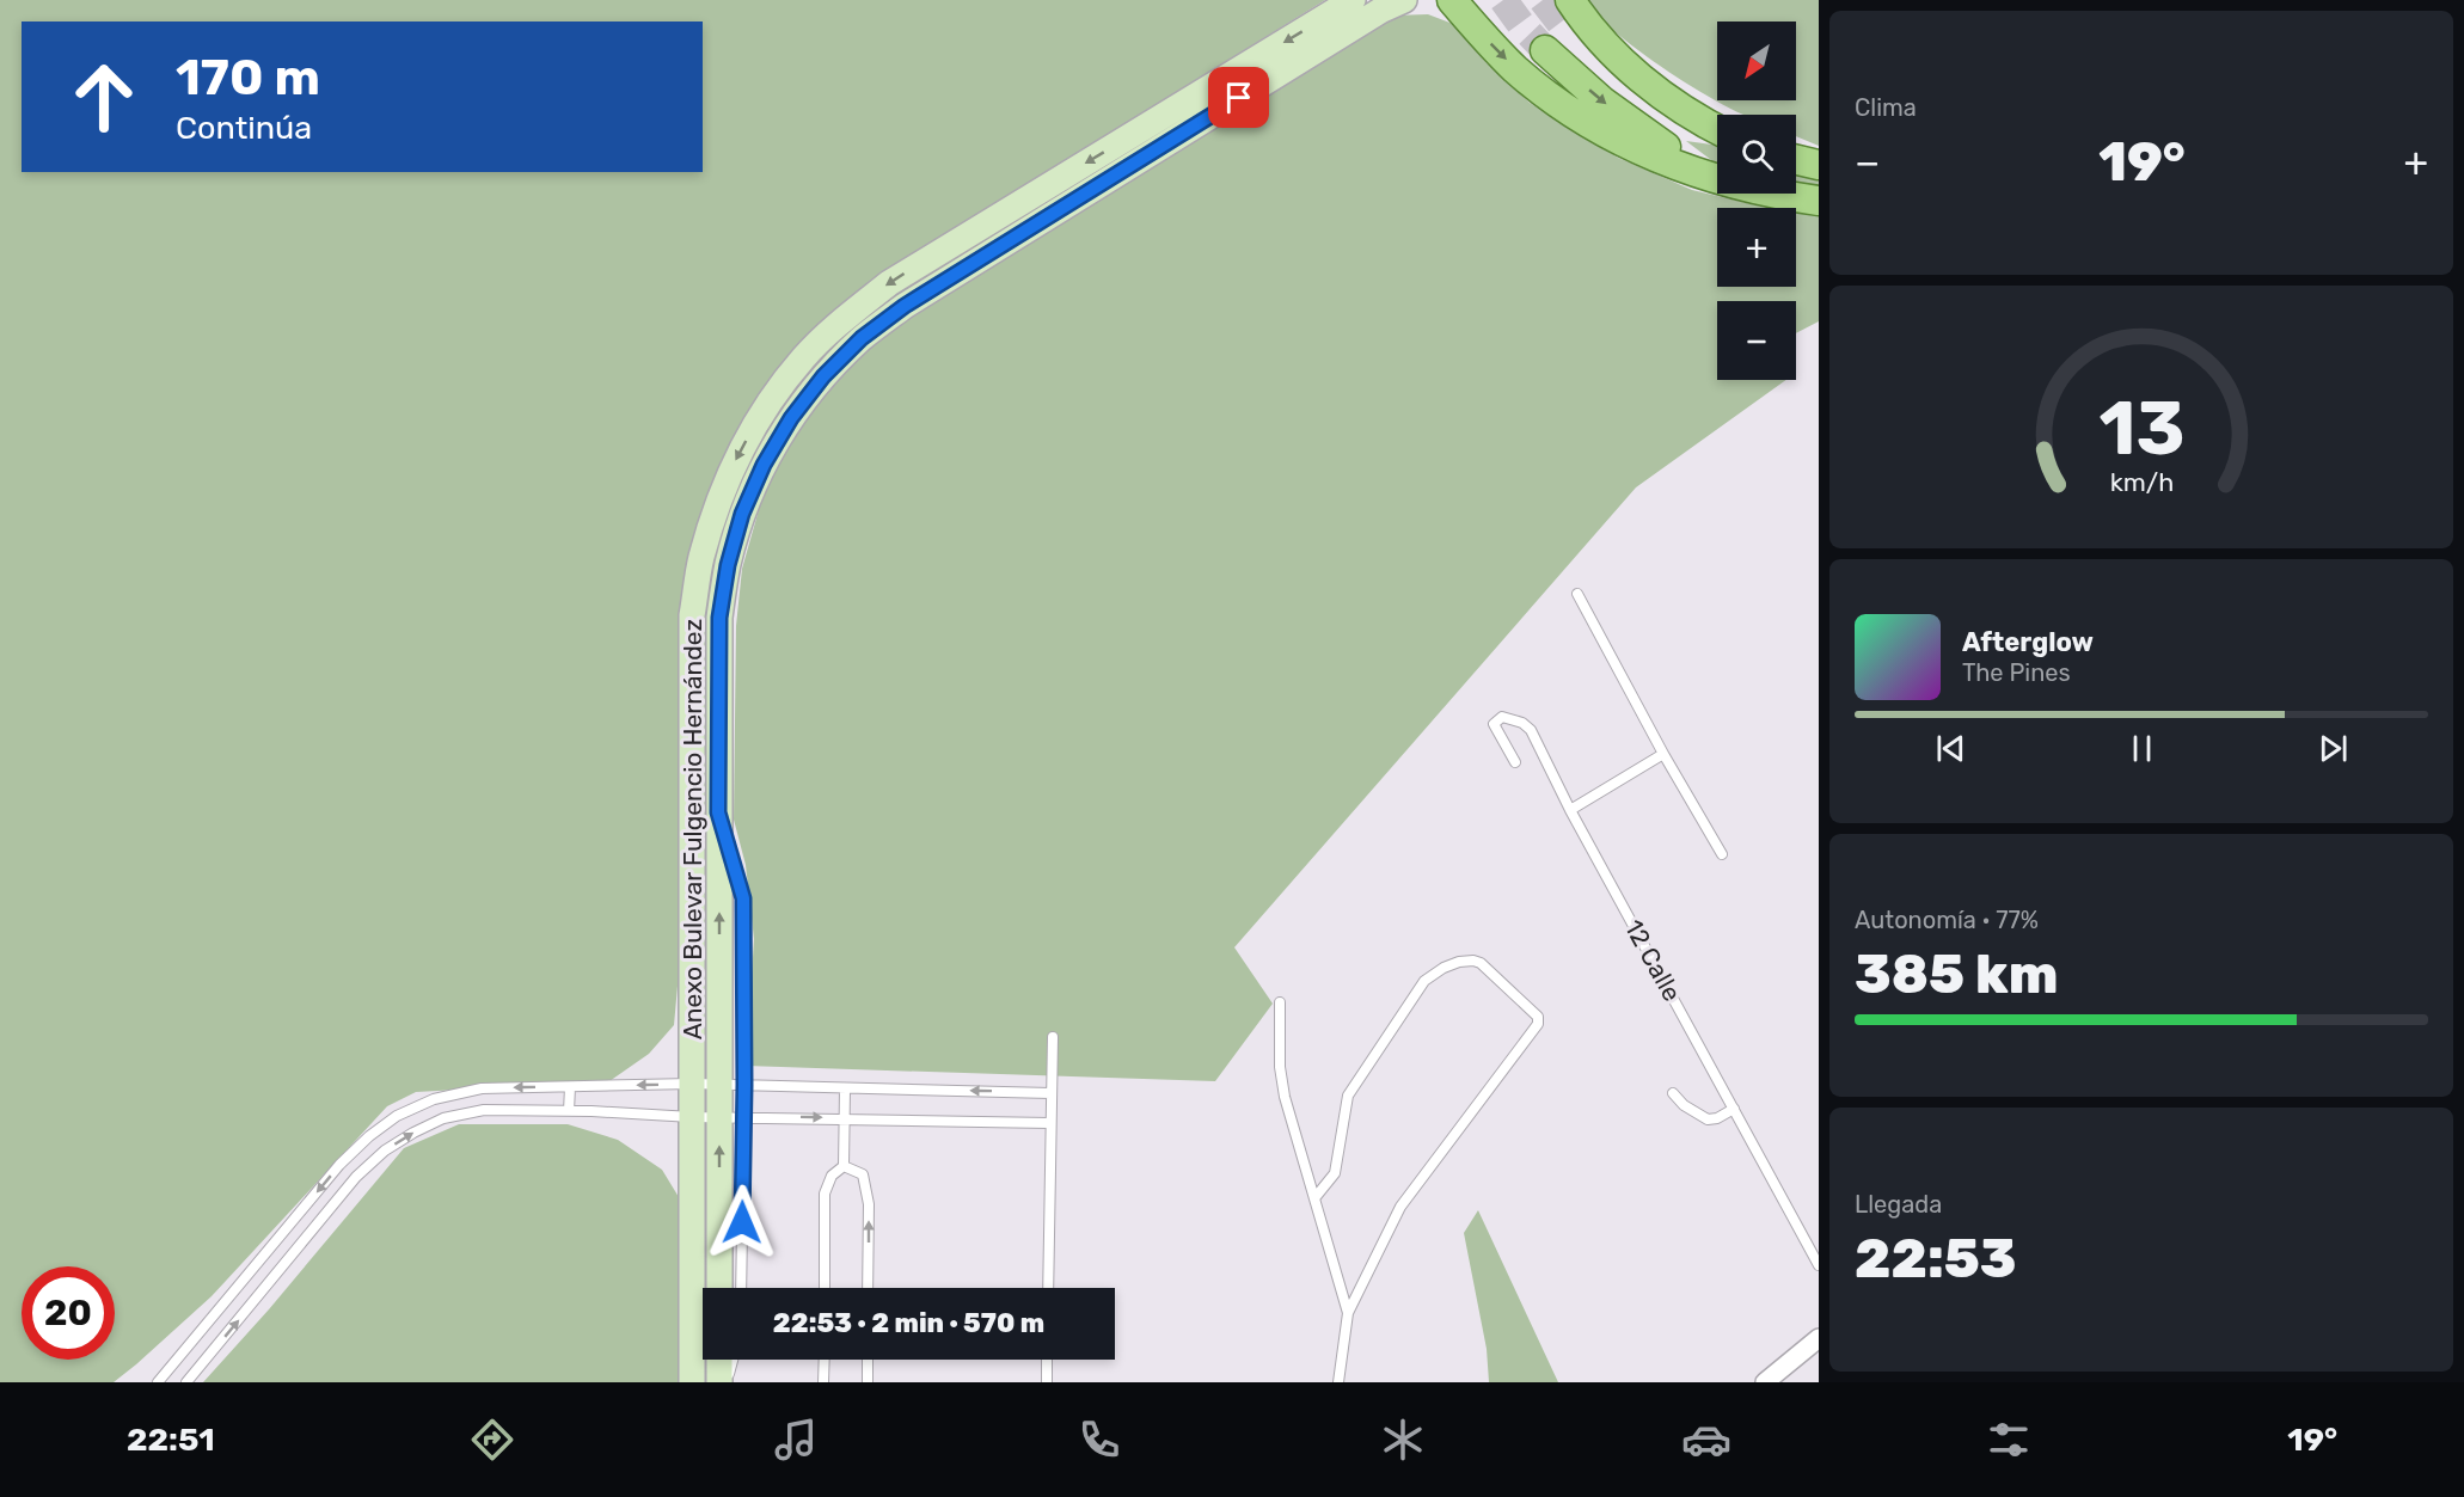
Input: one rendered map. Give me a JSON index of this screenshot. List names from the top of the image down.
{
  "streets": {
    "main road": ["Anexo Bulevar Fulgencio Hernández"],
    "lane": ["12 Calle"]
  },
  "north": "bottom left",
  "page": {
    "tile": [
      "Clima",
      ["Autonomía · 77%", "385 km"],
      ["Llegada", "22:53"]
    ],
    "map_buttons": ["+", "−"],
    "turn": ["170 m", "Continúa"],
    "heat": ["−", "19°", "+"],
    "song": ["Afterglow", "The Pines"],
    "limit": "20",
    "trip": "22:53 · 2 min · 570 m",
    "tabs": ["22:51", "19°"],
    "gauge": ["13", "km/h"]
  }
}
